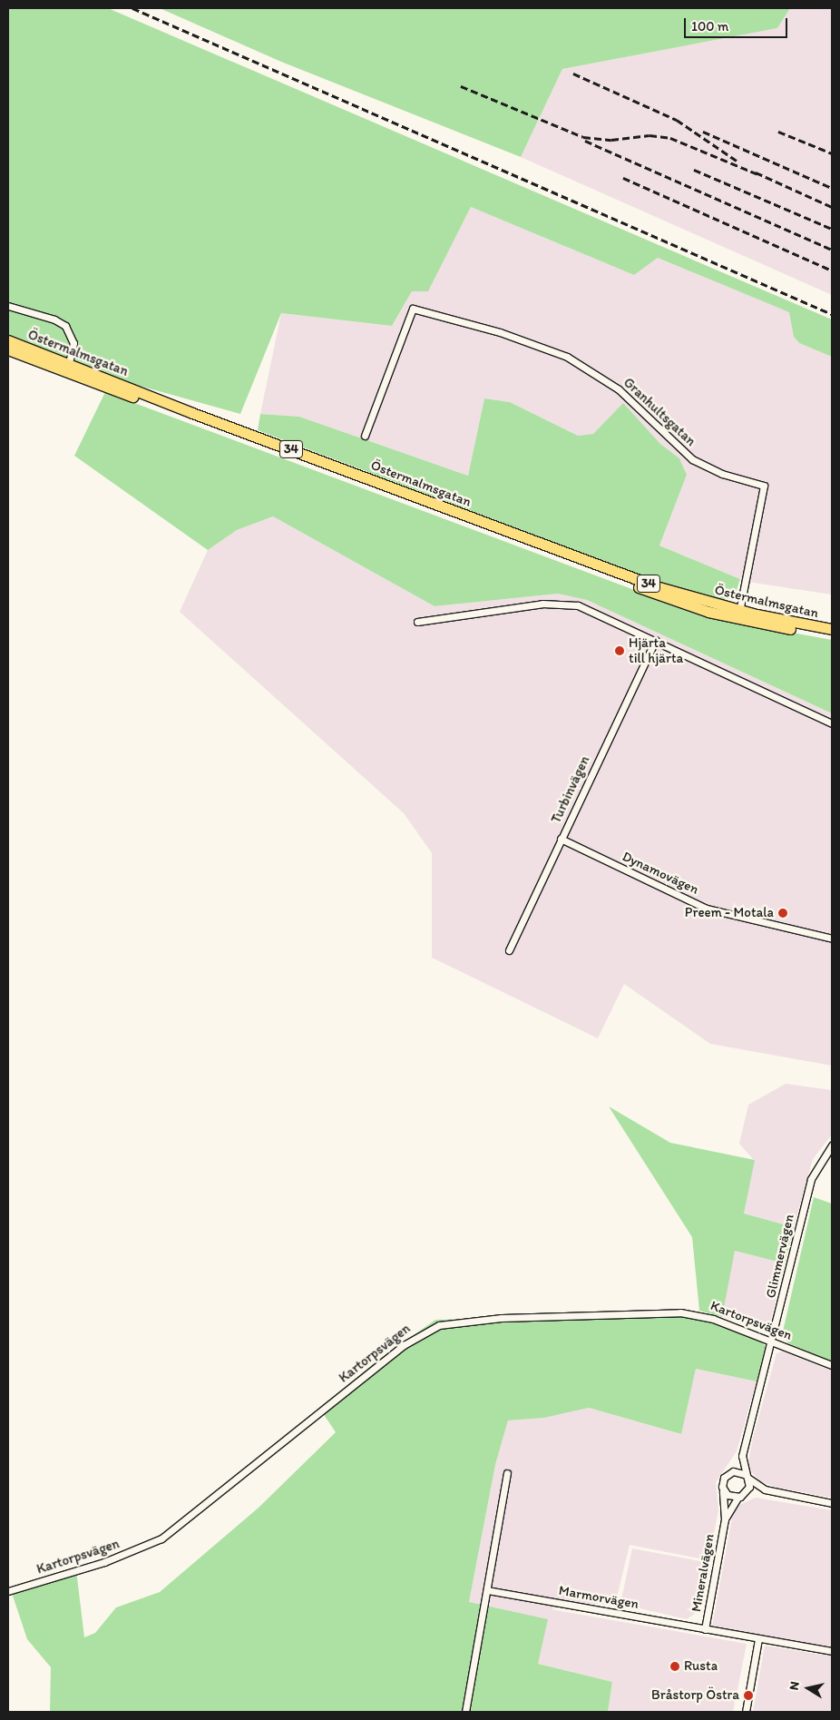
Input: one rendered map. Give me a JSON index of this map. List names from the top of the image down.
{
  "streets": {
    "main road": ["Östermalmsgatan", "34"],
    "street": [
      "Granhultsgatan",
      "Turbinvägen",
      "Dynamovägen",
      "Glimmervägen",
      "Kartorpsvägen",
      "Mineralvägen",
      "Marmorvägen"
    ]
  },
  "crossings": [
    ["Östermalmsgatan", "Granhultsgatan"],
    ["Turbinvägen", "Dynamovägen"],
    ["Glimmervägen", "Kartorpsvägen"],
    ["Glimmervägen", "Mineralvägen"],
    ["Mineralvägen", "Marmorvägen"]
  ],
  "places": [
    "Hjärta till hjärta",
    "Preem - Motala",
    "Rusta",
    "Bråstorp Östra"
  ],
  "scale_bar": "100 m",
  "north": "left"
}
